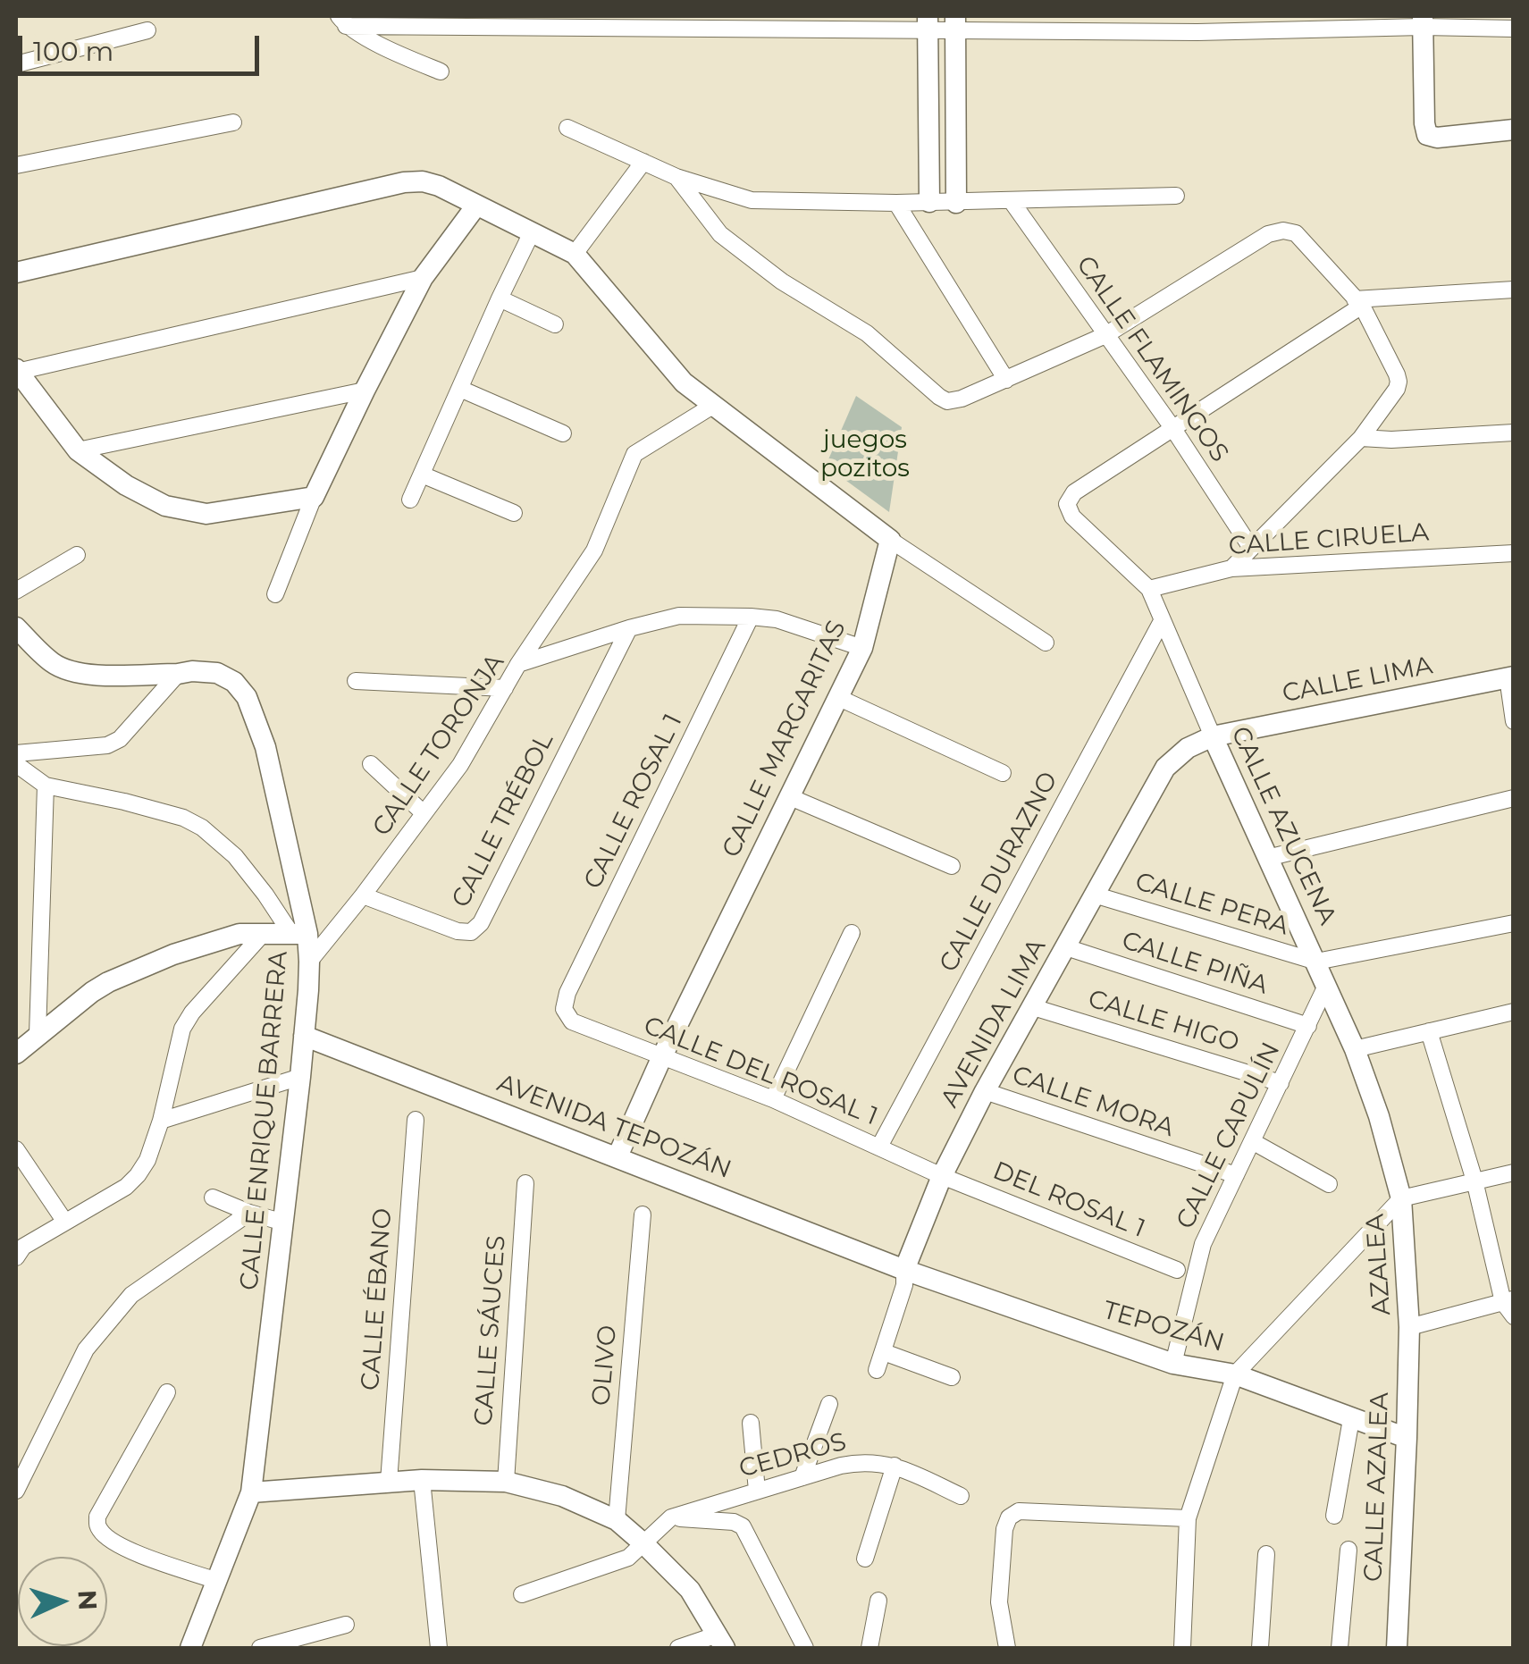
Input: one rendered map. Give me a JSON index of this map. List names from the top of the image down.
{
  "streets": {
    "street": [
      "CALLE FLAMINGOS",
      "CALLE CIRUELA",
      "CALLE LIMA",
      "CALLE MARGARITAS",
      "CALLE TORONJA",
      "CALLE ROSAL 1",
      "CALLE TRÉBOL",
      "CALLE AZUCENA",
      "CALLE DURAZNO",
      "CALLE PERA",
      "CALLE PIÑA",
      "CALLE HIGO",
      "AVENIDA LIMA",
      "CALLE DEL ROSAL 1",
      "CALLE MORA",
      "CALLE ENRIQUE BARRERA",
      "AVENIDA TEPOZÁN",
      "CALLE CAPULÍN",
      "DEL ROSAL 1",
      "AZALEA",
      "CALLE ÉBANO",
      "TEPOZÁN",
      "CALLE SÁUCES",
      "OLIVO",
      "CEDROS",
      "CALLE AZALEA"
    ]
  },
  "crossings": [
    ["CALLE FLAMINGOS", "CALLE AZUCENA"],
    ["CALLE CIRUELA", "CALLE AZUCENA"],
    ["CALLE LIMA", "CALLE AZUCENA"],
    ["CALLE LIMA", "AVENIDA LIMA"],
    ["CALLE MARGARITAS", "CALLE TORONJA"],
    ["CALLE MARGARITAS", "CALLE DEL ROSAL 1"],
    ["CALLE MARGARITAS", "AVENIDA TEPOZÁN"],
    ["CALLE TORONJA", "CALLE ROSAL 1"],
    ["CALLE TORONJA", "CALLE TRÉBOL"],
    ["CALLE TORONJA", "CALLE ENRIQUE BARRERA"],
    ["CALLE ROSAL 1", "CALLE DEL ROSAL 1"],
    ["CALLE AZUCENA", "CALLE DURAZNO"],
    ["CALLE AZUCENA", "CALLE PERA"],
    ["CALLE AZUCENA", "AVENIDA LIMA"],
    ["CALLE AZUCENA", "CALLE CAPULÍN"],
    ["CALLE AZUCENA", "AZALEA"],
    ["CALLE DURAZNO", "CALLE DEL ROSAL 1"],
    ["CALLE PERA", "AVENIDA LIMA"],
    ["CALLE PIÑA", "AVENIDA LIMA"],
    ["CALLE PIÑA", "CALLE CAPULÍN"],
    ["CALLE HIGO", "AVENIDA LIMA"],
    ["CALLE HIGO", "CALLE CAPULÍN"],
    ["AVENIDA LIMA", "CALLE DEL ROSAL 1"],
    ["AVENIDA LIMA", "CALLE MORA"],
    ["AVENIDA LIMA", "AVENIDA TEPOZÁN"],
    ["AVENIDA LIMA", "DEL ROSAL 1"],
    ["AVENIDA LIMA", "TEPOZÁN"],
    ["CALLE DEL ROSAL 1", "DEL ROSAL 1"],
    ["CALLE MORA", "CALLE CAPULÍN"],
    ["CALLE ENRIQUE BARRERA", "AVENIDA TEPOZÁN"],
    ["AVENIDA TEPOZÁN", "TEPOZÁN"],
    ["CALLE CAPULÍN", "TEPOZÁN"],
    ["AZALEA", "CALLE AZALEA"],
    ["TEPOZÁN", "CALLE AZALEA"]
  ],
  "parks": ["juegos pozitos"],
  "scale_bar": "100 m",
  "north": "right"
}
